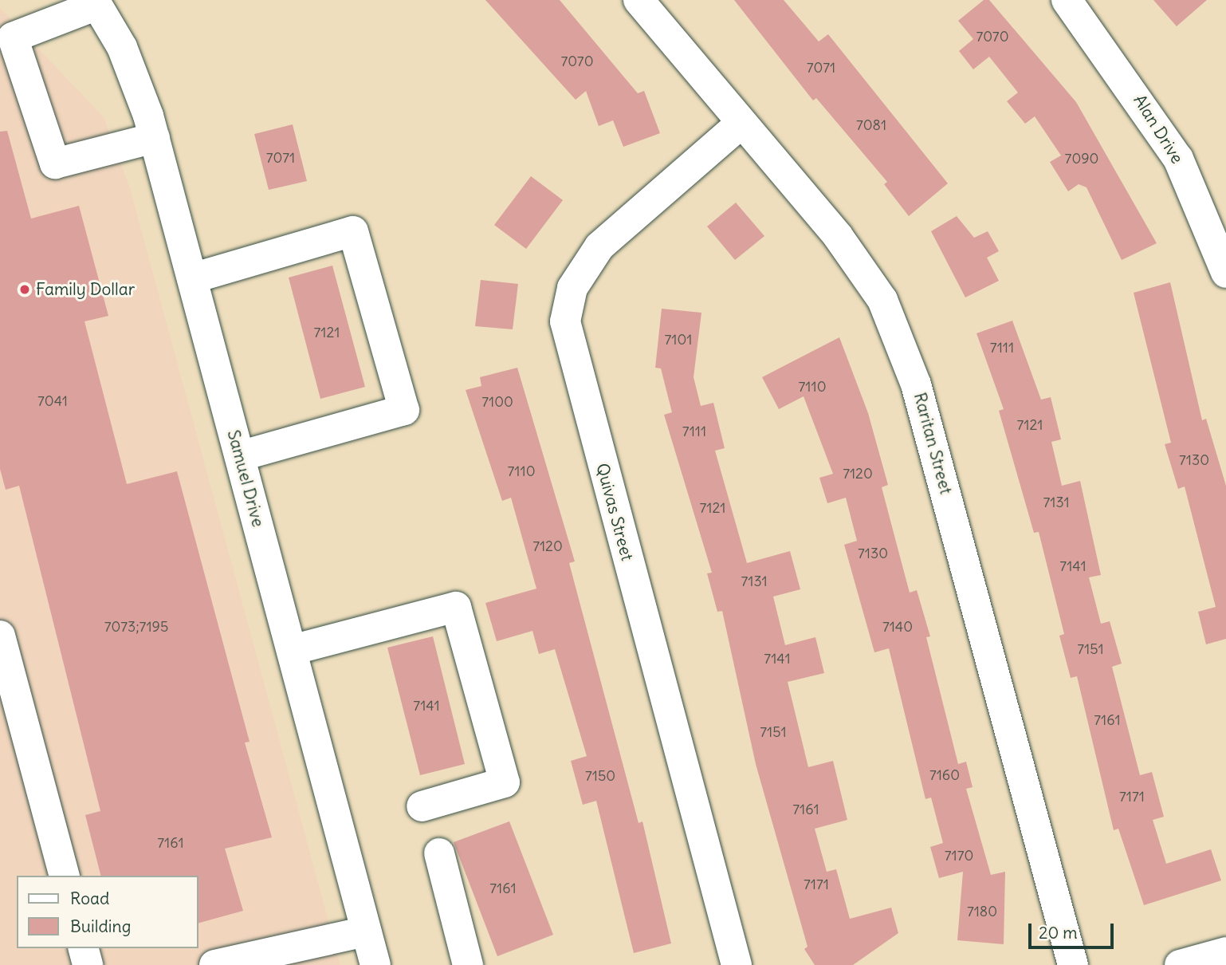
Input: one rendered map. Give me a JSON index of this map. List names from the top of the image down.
{
  "streets": {
    "street": [
      "Alan Drive",
      "Raritan Street",
      "Samuel Drive",
      "Quivas Street"
    ]
  },
  "crossings": [
    ["Raritan Street", "Quivas Street"]
  ],
  "places": ["Family Dollar"],
  "house_numbers": [
    "7070",
    "7070",
    "7071",
    "7081",
    "7071",
    "7090",
    "7121",
    "7101",
    "7111",
    "7110",
    "7041",
    "7100",
    "7121",
    "7111",
    "7130",
    "7110",
    "7120",
    "7131",
    "7121",
    "7120",
    "7130",
    "7141",
    "7131",
    "7073;7195",
    "7140",
    "7151",
    "7141",
    "7141",
    "7161",
    "7151",
    "7160",
    "7150",
    "7171",
    "7161",
    "7161",
    "7170",
    "7171",
    "7161",
    "7180"
  ],
  "legend": ["Road", "Building"],
  "scale_bar": "20 m"
}
